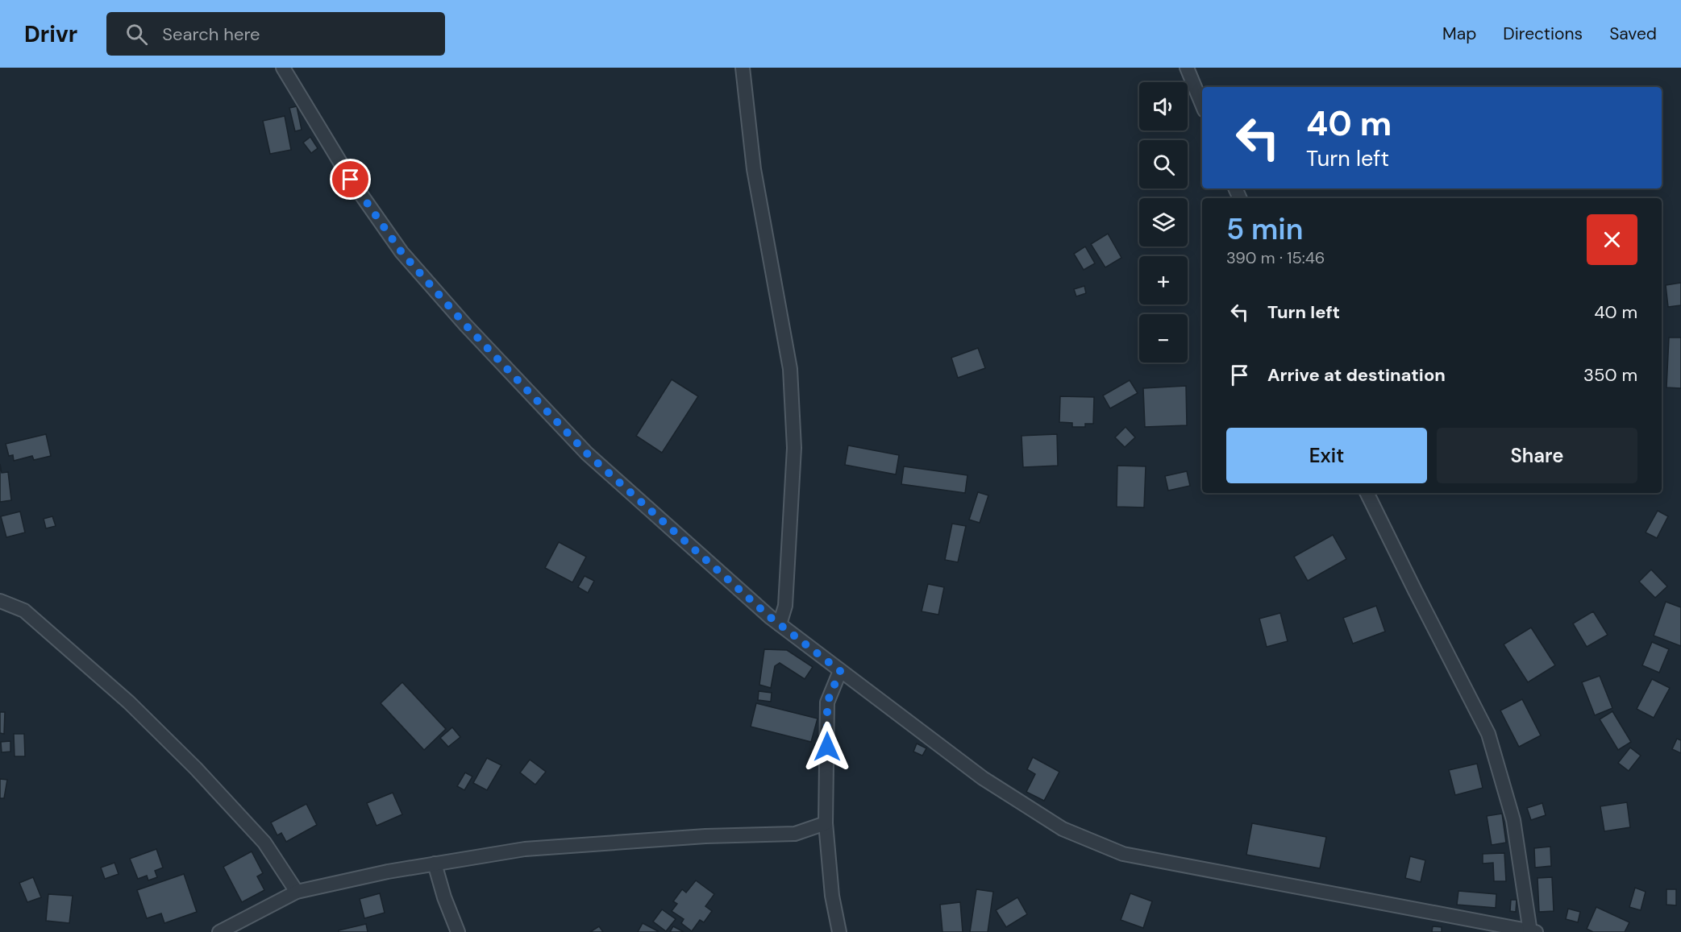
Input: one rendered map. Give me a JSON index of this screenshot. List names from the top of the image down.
{
  "page": {
    "header": "Drivr",
    "search": "Search here",
    "nav": ["Map", "Directions", "Saved"],
    "map_buttons": ["+", "−"],
    "turn": ["40 m", "Turn left"],
    "heading": ["5 min", "390 m · 15:46"],
    "list": [
      {
        "name": "Turn left",
        "value": "40 m"
      },
      {
        "name": "Arrive at destination",
        "value": "350 m"
      }
    ],
    "buttons": ["Exit", "Share"]
  }
}
